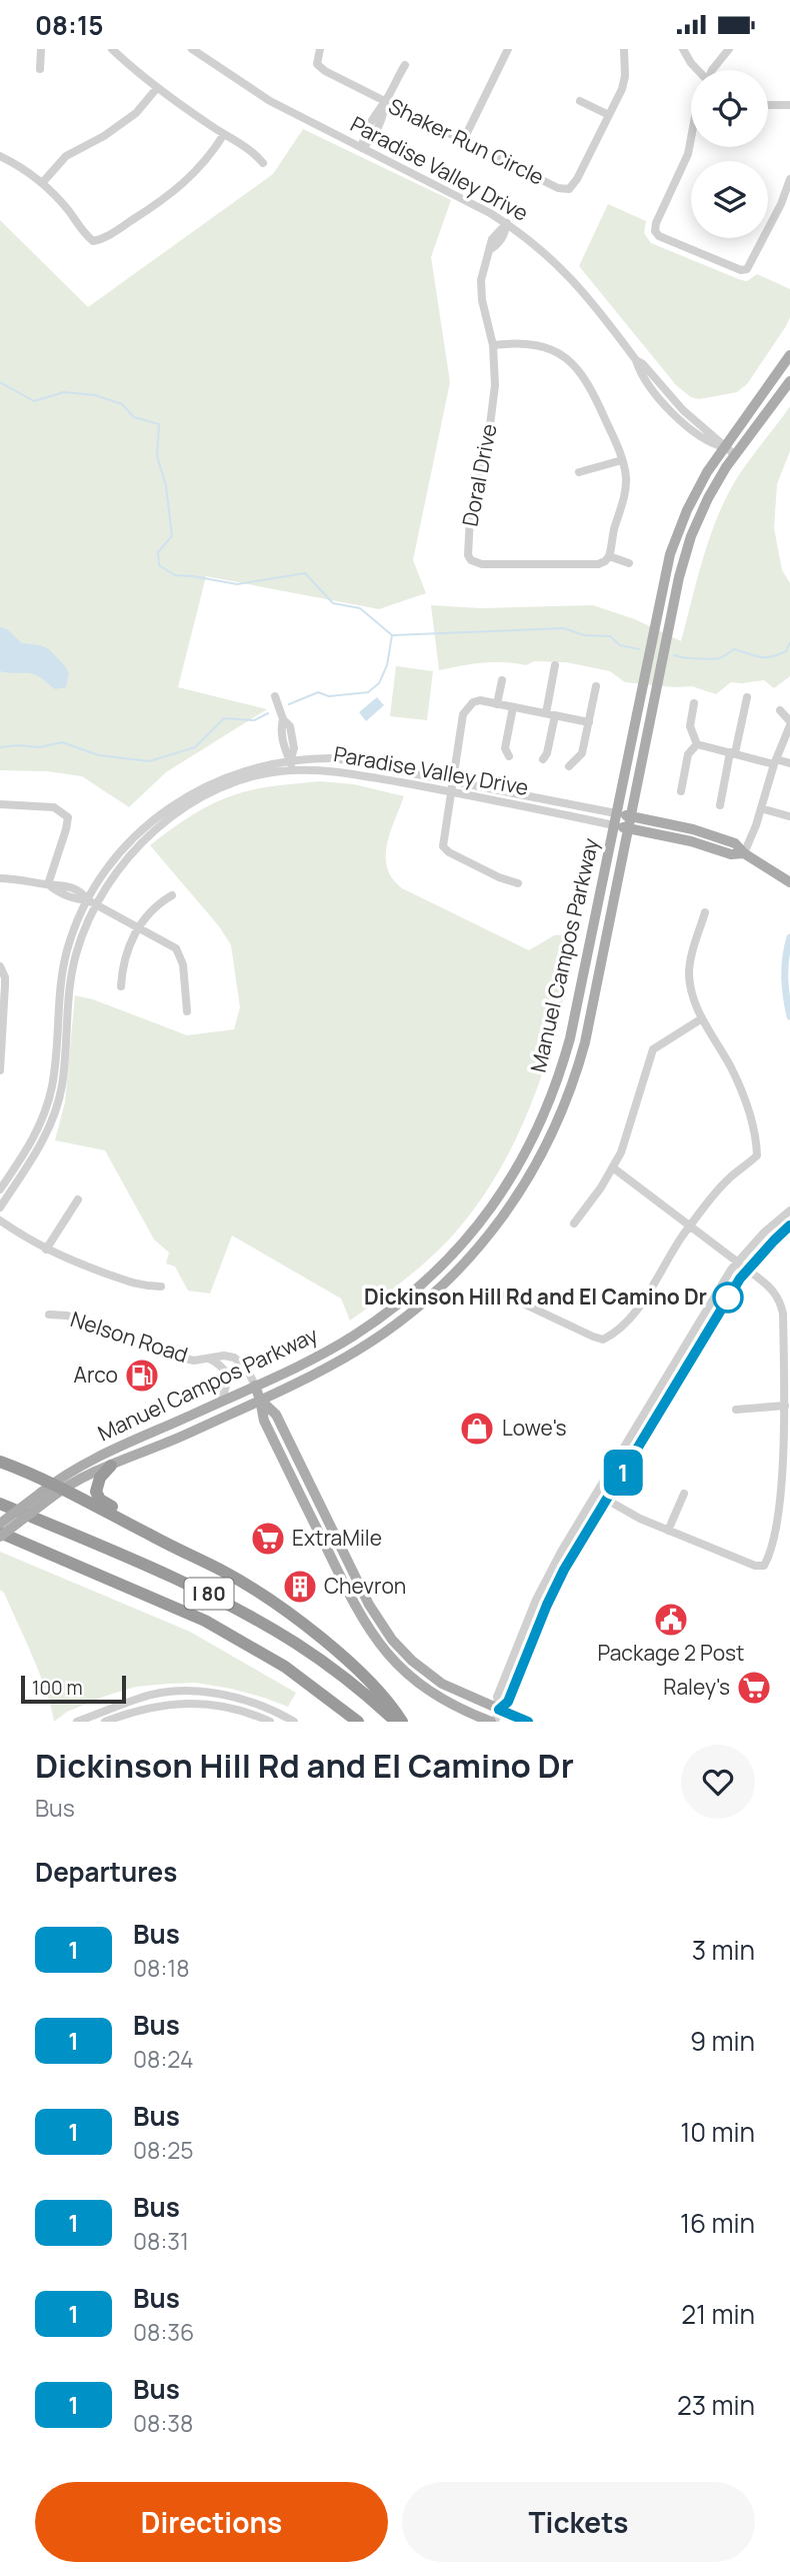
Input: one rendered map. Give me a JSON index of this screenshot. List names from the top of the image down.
{
  "streets": {
    "highway": ["I 80"],
    "main road": ["Paradise Valley Drive", "Manuel Campos Parkway"],
    "street": ["Shaker Run Circle", "Doral Drive", "Nelson Road"]
  },
  "crossings": [
    ["Paradise Valley Drive", "Doral Drive"],
    ["Paradise Valley Drive", "Manuel Campos Parkway"],
    ["Manuel Campos Parkway", "Nelson Road"],
    ["Manuel Campos Parkway", "I 80"]
  ],
  "places": {
    "other": ["Dickinson Hill Rd and El Camino Dr"],
    "fuel station": ["Arco"],
    "shop": ["Lowe's"],
    "supermarket": ["ExtraMile", "Raley's"],
    "building": ["Chevron"],
    "public building": ["Package 2 Post"]
  },
  "lines": ["bus line 1"],
  "scale_bar": "100 m",
  "page": {
    "status": "08:15",
    "on_map": "1",
    "scale": "100 m",
    "heading": [
      ["Dickinson Hill Rd and El Camino Dr", "Bus"],
      "Departures"
    ],
    "list": [
      {
        "mark": "1",
        "name": "Bus",
        "note": "08:18",
        "value": "3 min"
      },
      {
        "mark": "1",
        "name": "Bus",
        "note": "08:24",
        "value": "9 min"
      },
      {
        "mark": "1",
        "name": "Bus",
        "note": "08:25",
        "value": "10 min"
      },
      {
        "mark": "1",
        "name": "Bus",
        "note": "08:31",
        "value": "16 min"
      },
      {
        "mark": "1",
        "name": "Bus",
        "note": "08:36",
        "value": "21 min"
      },
      {
        "mark": "1",
        "name": "Bus",
        "note": "08:38",
        "value": "23 min"
      }
    ],
    "buttons": ["Directions", "Tickets"]
  }
}
